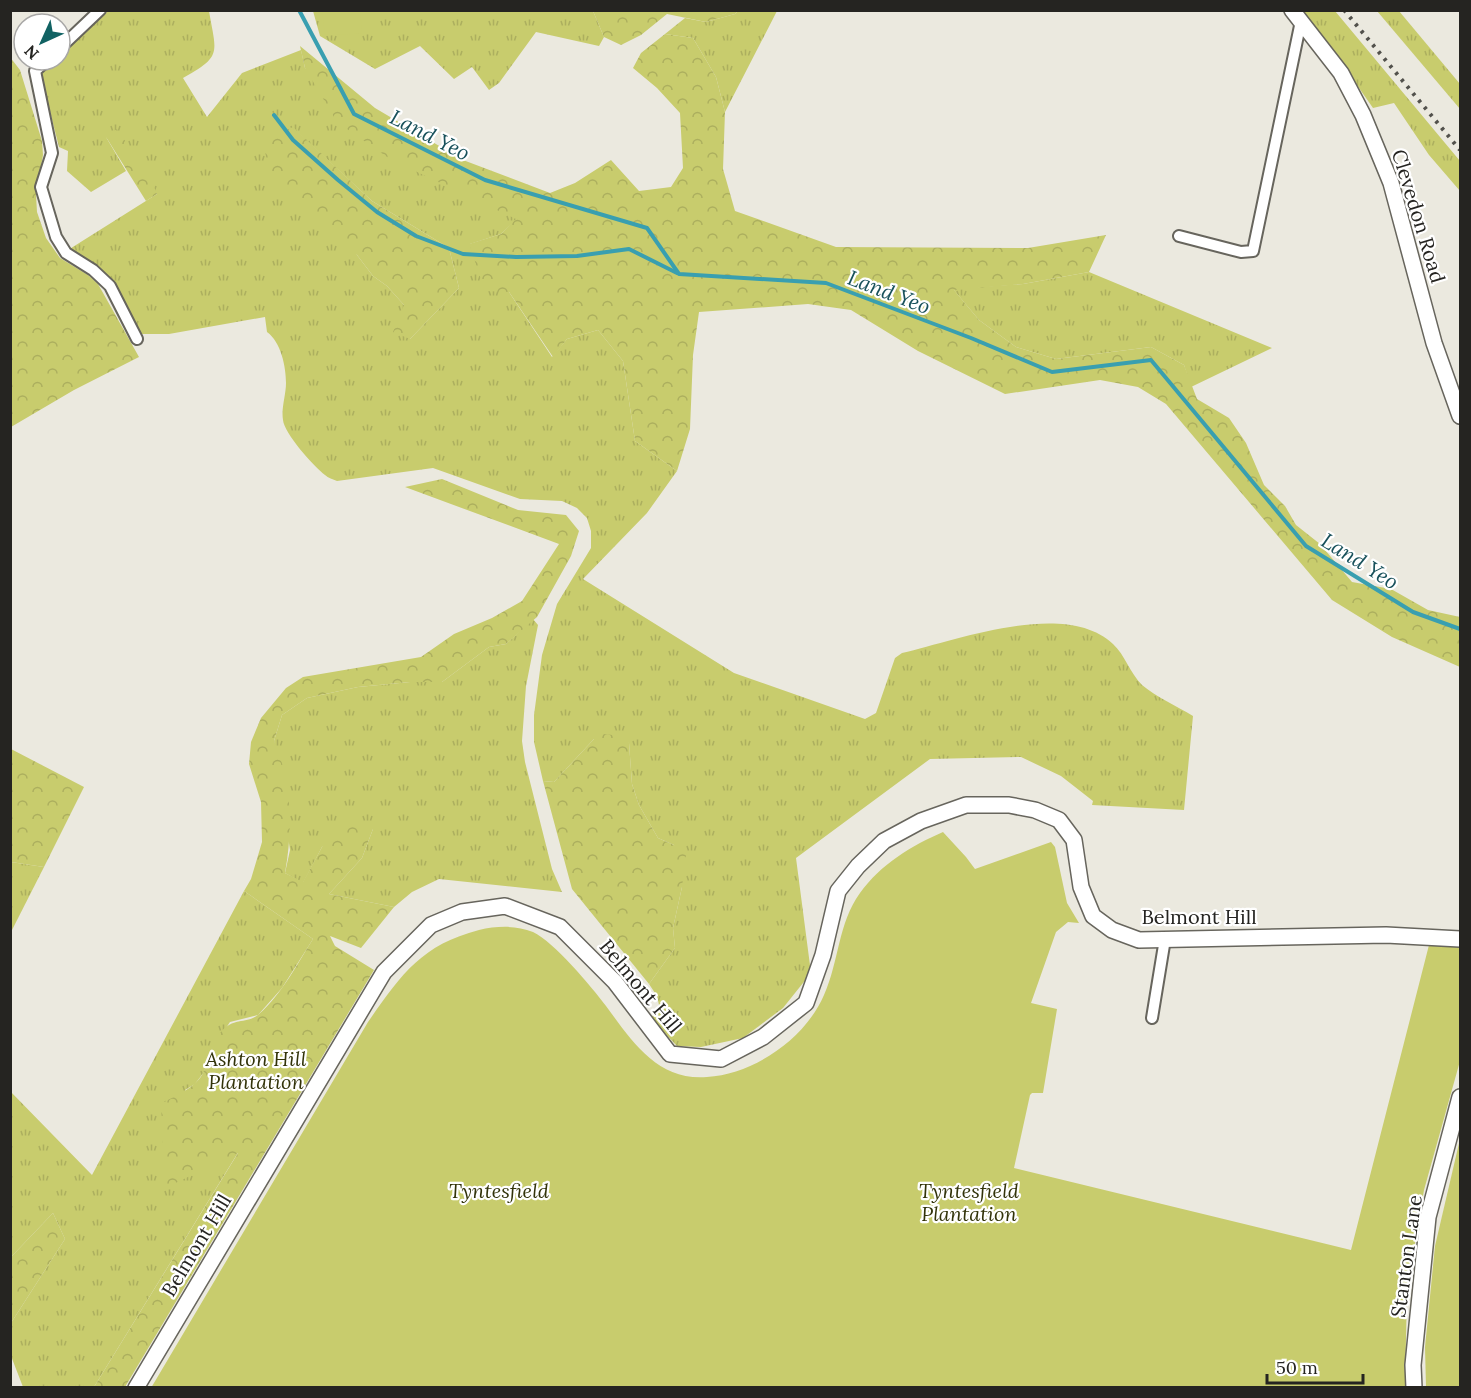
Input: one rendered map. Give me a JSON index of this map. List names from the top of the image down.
{
  "streets": {
    "main road": ["Clevedon Road", "Belmont Hill", "Stanton Lane"]
  },
  "water": ["Land Yeo"],
  "parks": ["Ashton Hill Plantation", "Tyntesfield", "Tyntesfield Plantation"],
  "scale_bar": "50 m",
  "north": "bottom left"
}
